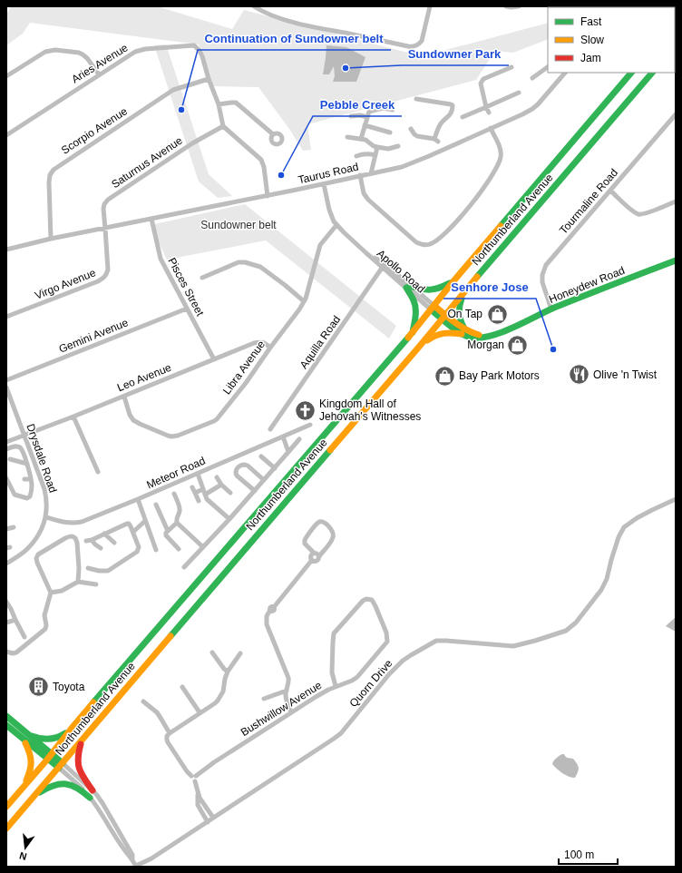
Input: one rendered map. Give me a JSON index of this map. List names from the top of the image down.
{
  "streets": {
    "main road": ["Northumberland Avenue", "Honeydew Road"],
    "street": [
      "Aries Avenue",
      "Scorpio Avenue",
      "Saturnus Avenue",
      "Taurus Road",
      "Tourmaline Road",
      "Apollo Road",
      "Virgo Avenue",
      "Pisces Street",
      "Gemini Avenue",
      "Aquilla Road",
      "Libra Avenue",
      "Leo Avenue",
      "Drysdale Road",
      "Meteor Road",
      "Quorn Drive",
      "Bushwillow Avenue"
    ]
  },
  "crossings": [
    ["Aries Avenue", "Scorpio Avenue"],
    ["Aries Avenue", "Saturnus Avenue"],
    ["Scorpio Avenue", "Taurus Road"],
    ["Saturnus Avenue", "Taurus Road"],
    ["Saturnus Avenue", "Virgo Avenue"],
    ["Taurus Road", "Apollo Road"],
    ["Taurus Road", "Virgo Avenue"],
    ["Taurus Road", "Pisces Street"],
    ["Tourmaline Road", "Honeydew Road"],
    ["Northumberland Avenue", "Apollo Road"],
    ["Northumberland Avenue", "Honeydew Road"],
    ["Apollo Road", "Honeydew Road"],
    ["Apollo Road", "Aquilla Road"],
    ["Apollo Road", "Libra Avenue"],
    ["Pisces Street", "Gemini Avenue"],
    ["Pisces Street", "Leo Avenue"],
    ["Libra Avenue", "Leo Avenue"],
    ["Leo Avenue", "Drysdale Road"],
    ["Drysdale Road", "Meteor Road"]
  ],
  "parks": ["Sundowner belt"],
  "places": {
    "other": [
      "Sundowner Park",
      "Continuation of Sundowner belt",
      "Pebble Creek",
      "Senhore Jose"
    ],
    "shop": ["On Tap", "Morgan", "Bay Park Motors"],
    "restaurant": ["Olive 'n Twist"],
    "church": ["Kingdom Hall of Jehovah's Witnesses"],
    "building": ["Toyota"]
  },
  "legend": ["Fast", "Slow", "Jam"],
  "scale_bar": "100 m",
  "north": "bottom"
}
